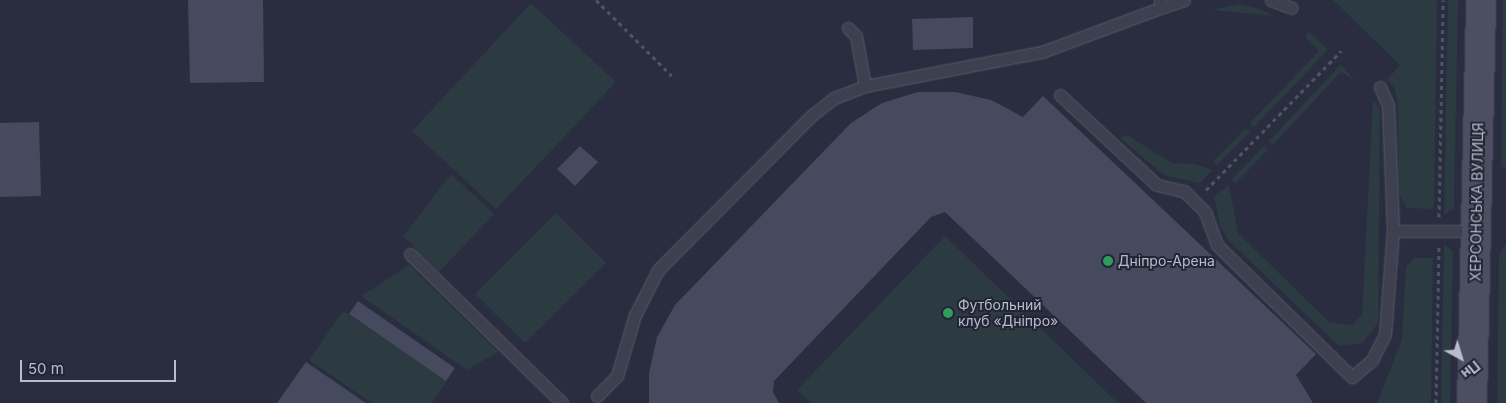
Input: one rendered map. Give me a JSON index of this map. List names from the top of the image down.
{
  "streets": {
    "street": ["ХЕРСОНСЬКА ВУЛИЦЯ"]
  },
  "places": ["Дніпро-Арена", "Футбольний клуб «Дніпро»"],
  "scale_bar": "50 m",
  "north": "bottom right"
}
